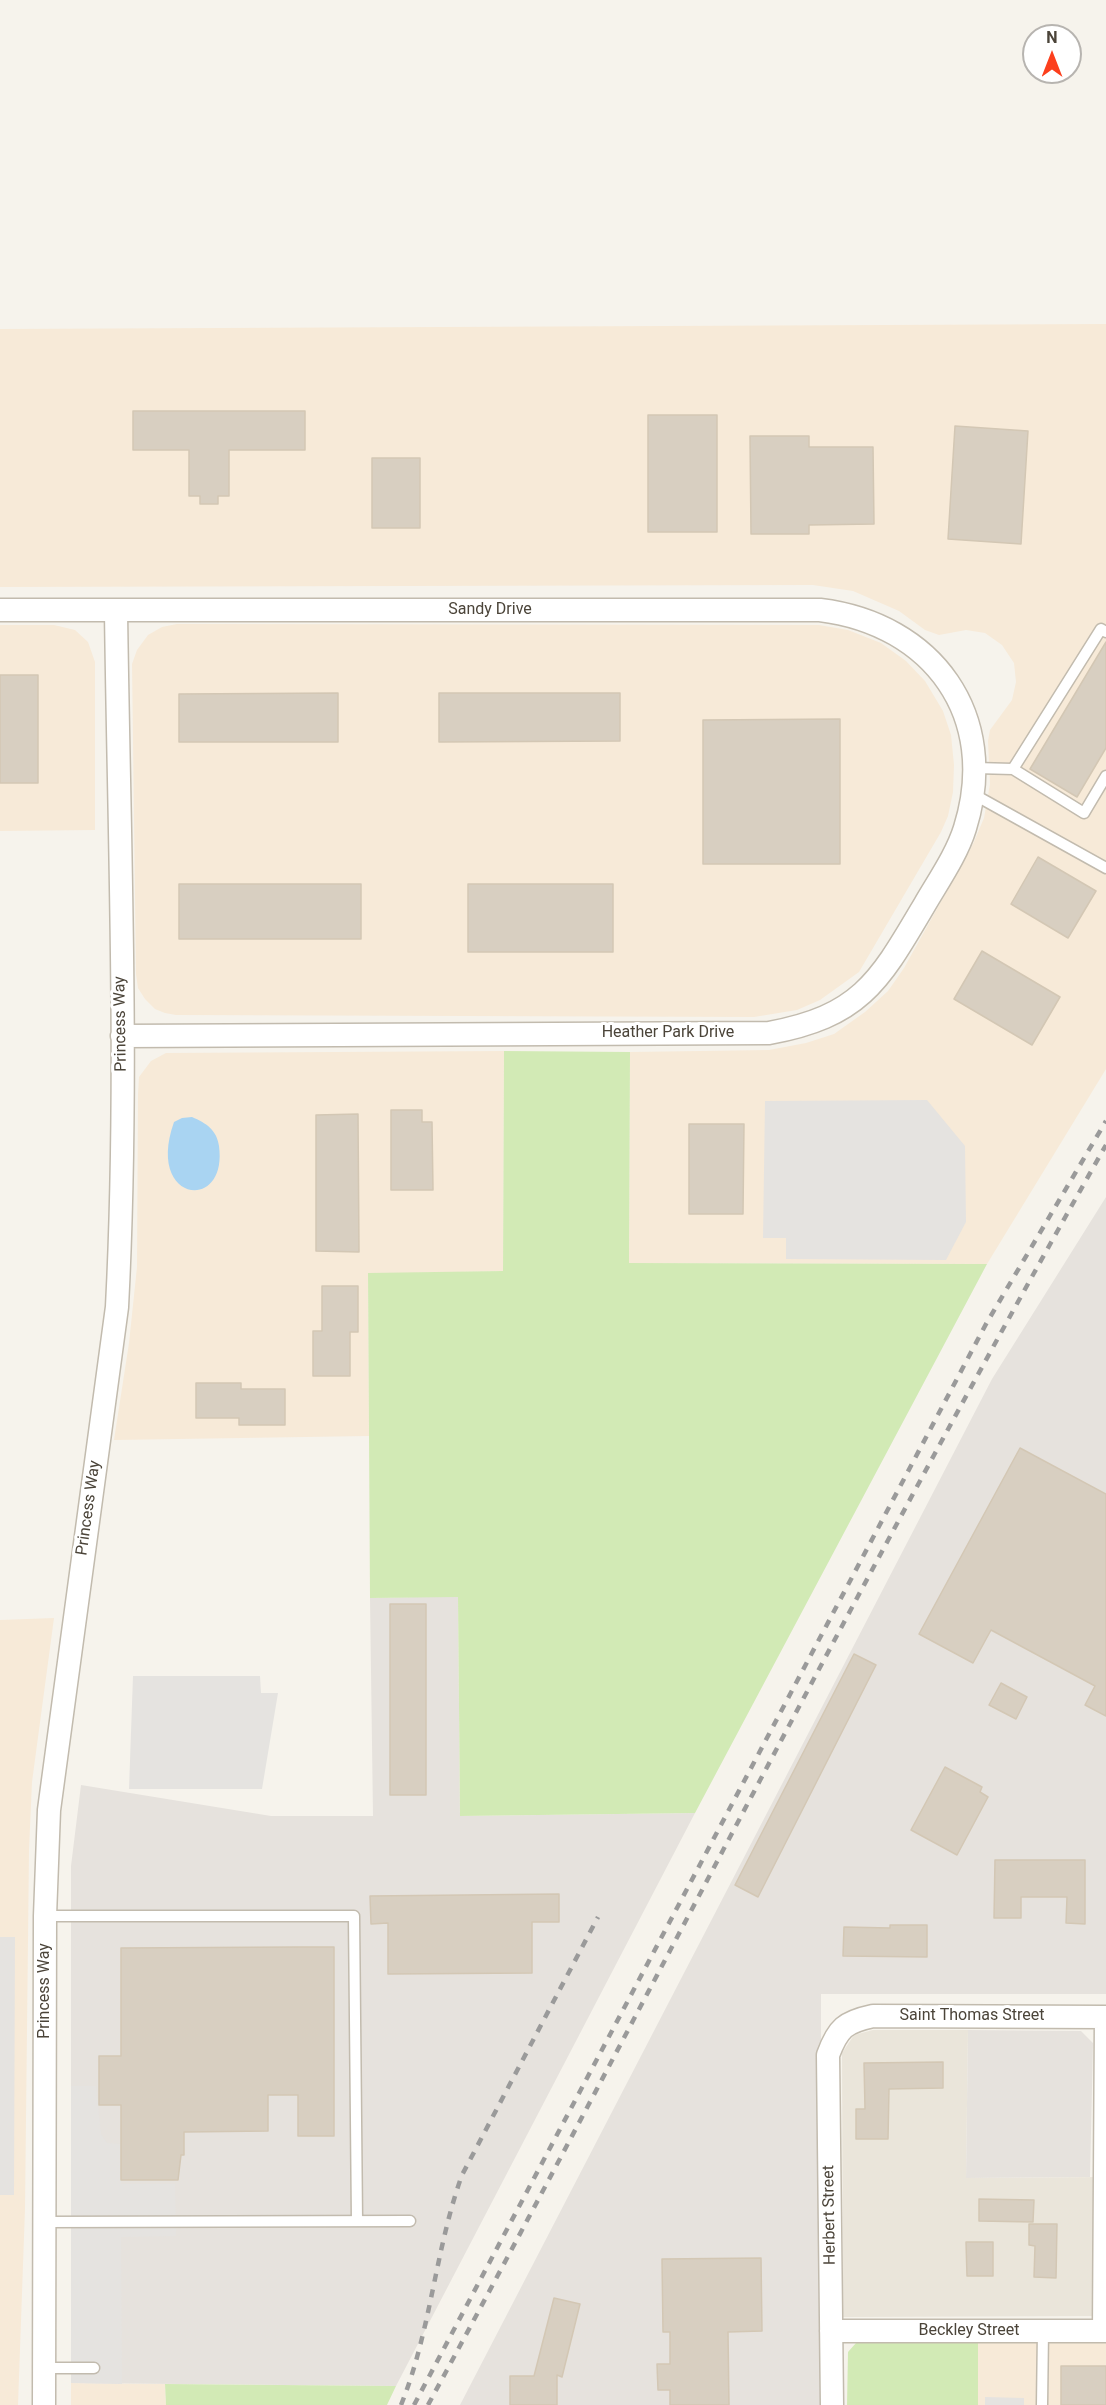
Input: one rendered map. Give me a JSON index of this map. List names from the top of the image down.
{
  "streets": {
    "street": [
      "Sandy Drive",
      "Princess Way",
      "Heather Park Drive",
      "Saint Thomas Street",
      "Herbert Street",
      "Beckley Street"
    ]
  },
  "crossings": [
    ["Sandy Drive", "Princess Way"],
    ["Sandy Drive", "Heather Park Drive"],
    ["Princess Way", "Heather Park Drive"],
    ["Saint Thomas Street", "Herbert Street"],
    ["Herbert Street", "Beckley Street"]
  ],
  "north": "top"
}
